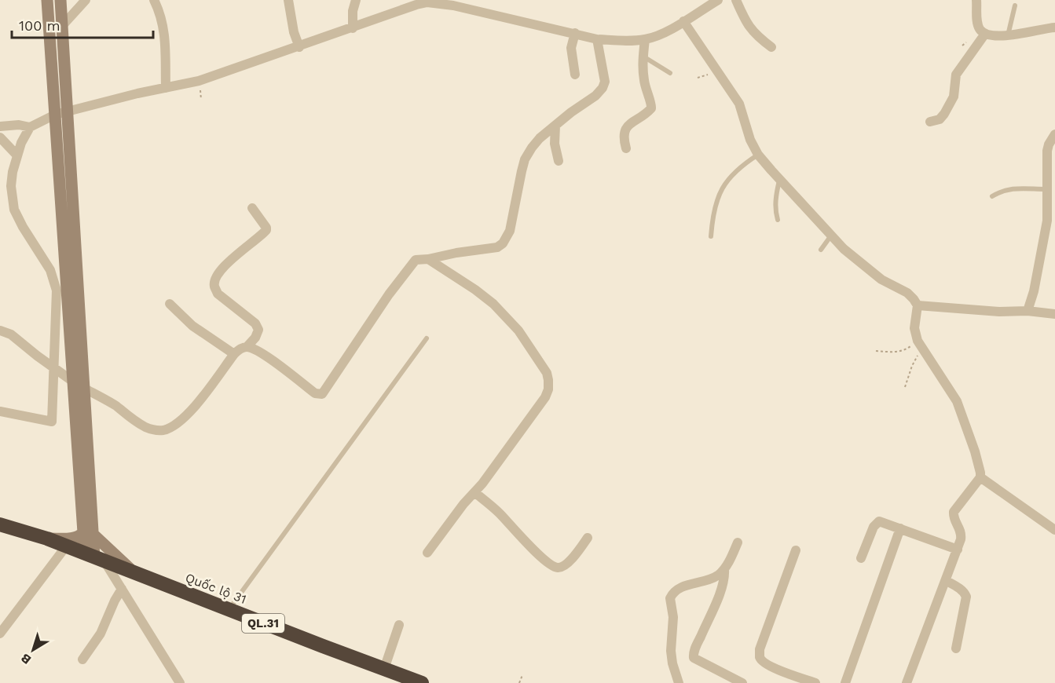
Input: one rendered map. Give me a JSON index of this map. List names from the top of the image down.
{
  "streets": {
    "highway": ["Quốc lộ 31", "QL.31"]
  },
  "crossings": [
    ["Quốc lộ 31", "QL.31"]
  ],
  "scale_bar": "100 m",
  "north": "bottom left"
}
